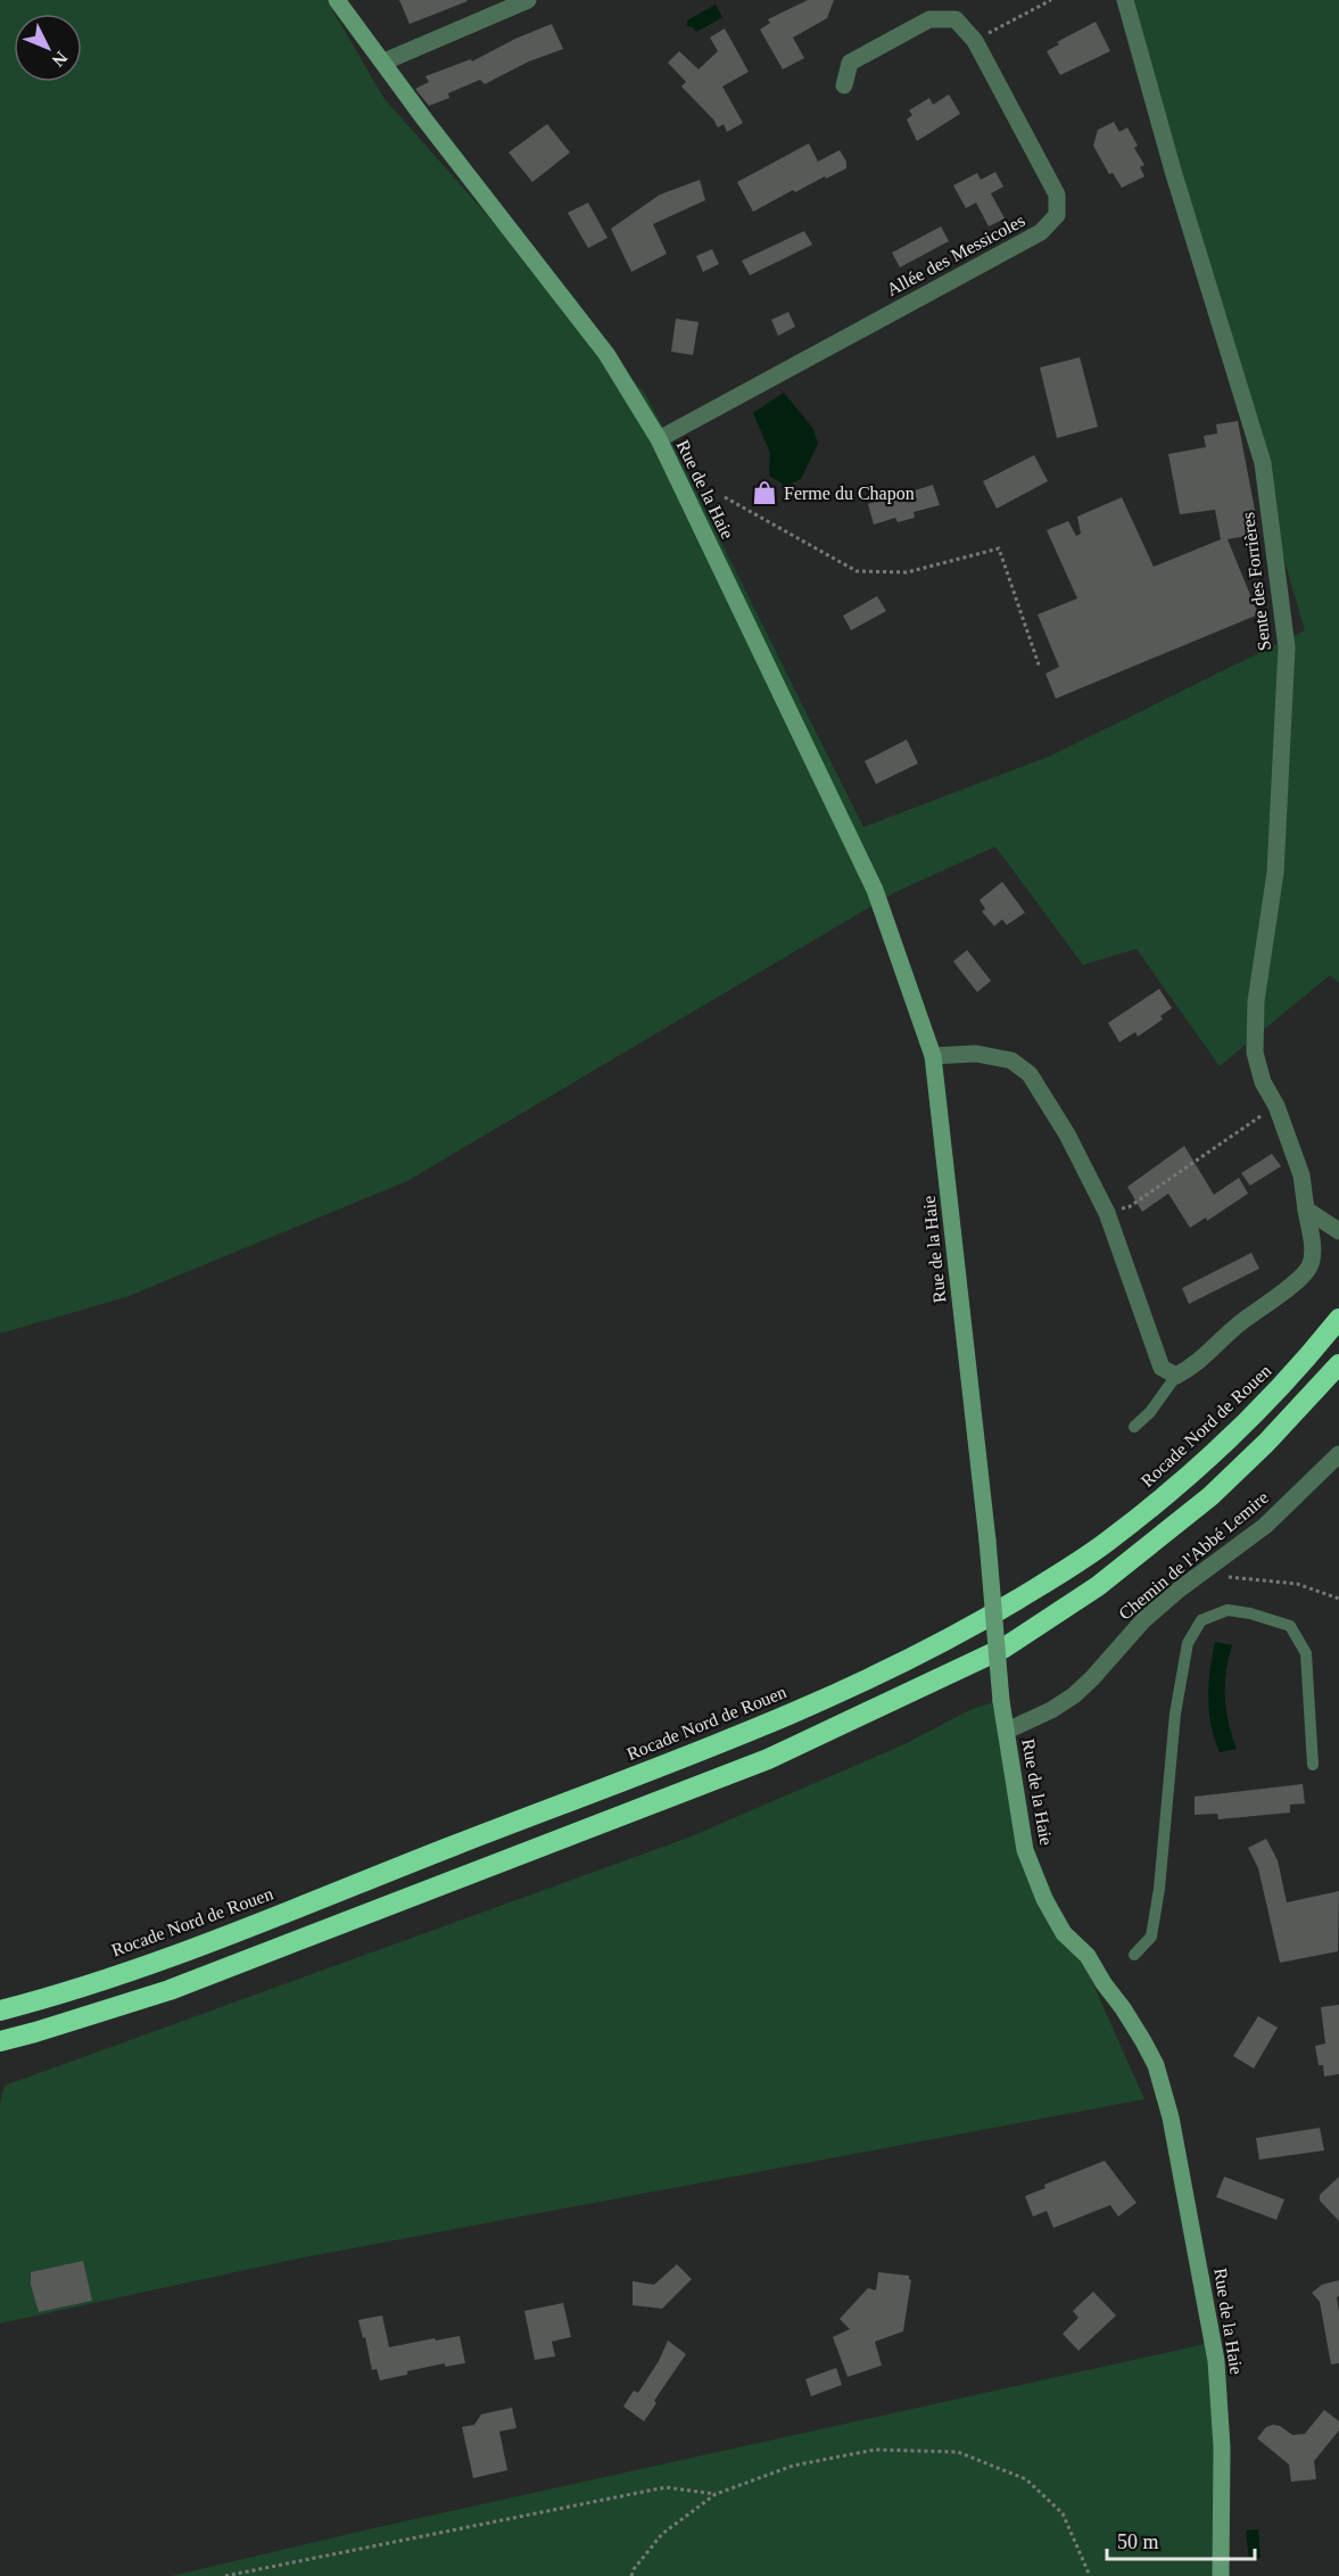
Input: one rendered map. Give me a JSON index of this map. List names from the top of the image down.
{
  "streets": {
    "highway": ["Rocade Nord de Rouen"],
    "street": [
      "Allée des Messicoles",
      "Rue de la Haie",
      "Sente des Forrières",
      "Chemin de l'Abbé Lemire"
    ]
  },
  "crossings": [
    ["Allée des Messicoles", "Rue de la Haie"],
    ["Rue de la Haie", "Chemin de l'Abbé Lemire"]
  ],
  "places": {
    "shop": ["Ferme du Chapon"]
  },
  "scale_bar": "50 m",
  "north": "bottom right"
}
